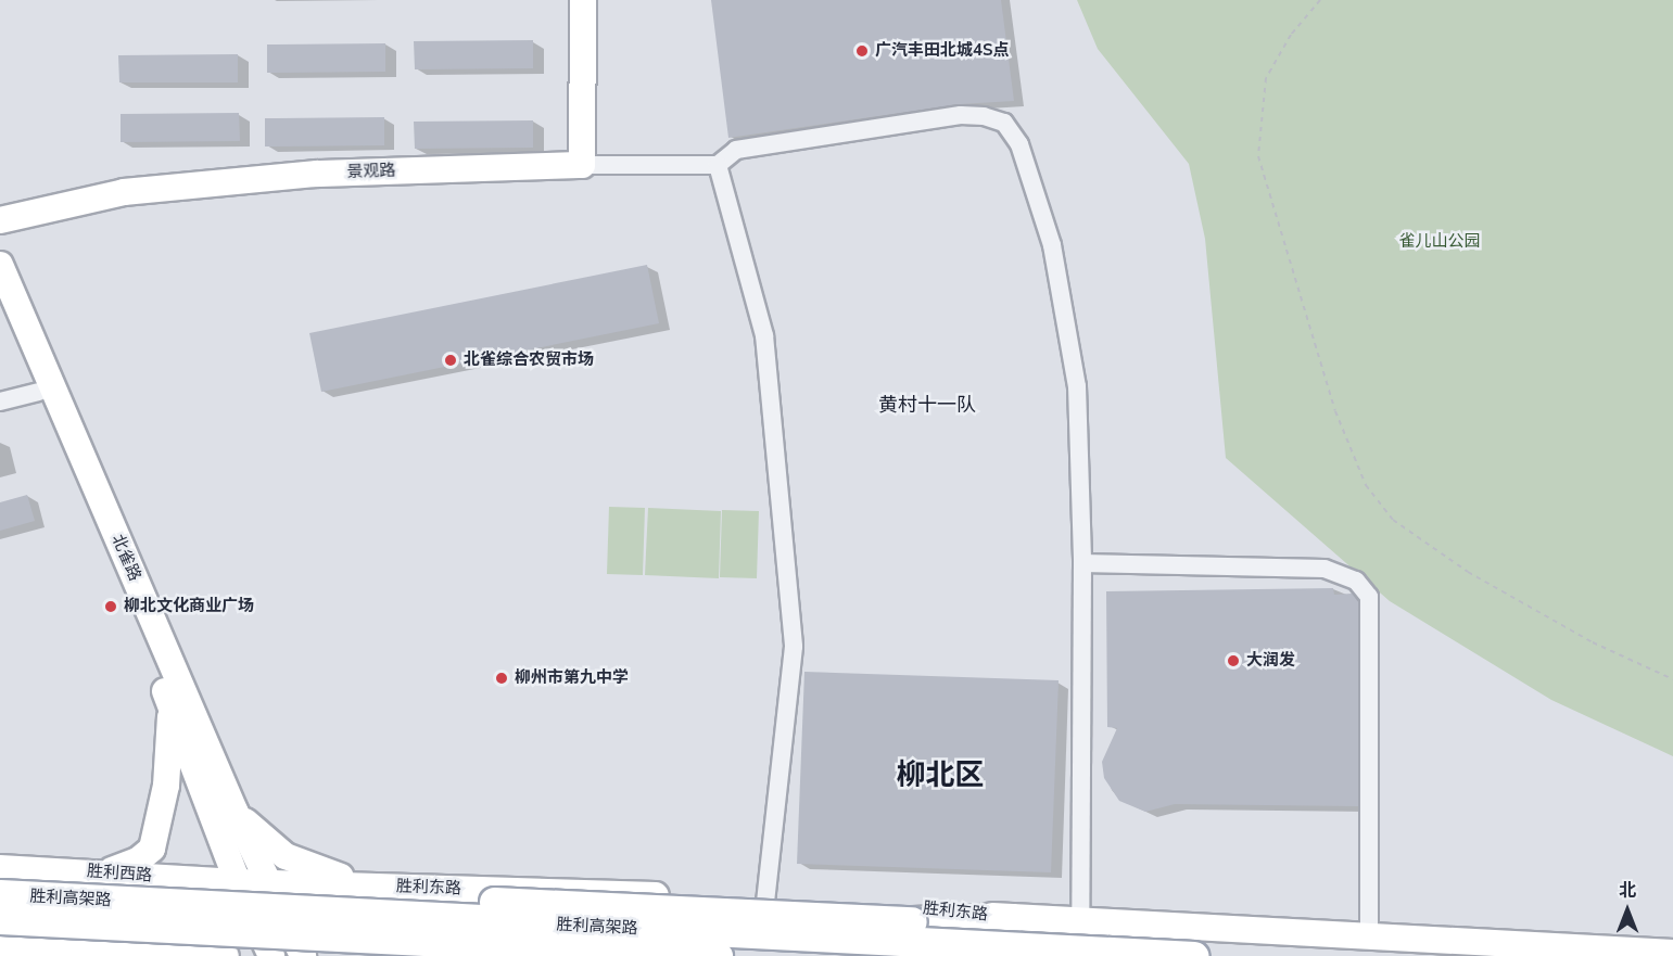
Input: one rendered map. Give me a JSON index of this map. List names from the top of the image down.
{
  "streets": {
    "main road": [
      "景观路",
      "北雀路",
      "胜利西路",
      "胜利东路",
      "胜利高架路"
    ]
  },
  "crossings": [
    ["北雀路", "胜利西路"],
    ["北雀路", "胜利东路"],
    ["北雀路", "胜利高架路"],
    ["胜利西路", "胜利东路"],
    ["胜利西路", "胜利高架路"],
    ["胜利东路", "胜利高架路"]
  ],
  "districts": ["黄村十一队", "柳北区"],
  "parks": ["雀儿山公园"],
  "places": [
    "广汽丰田北城4S点",
    "北雀综合农贸市场",
    "柳北文化商业广场",
    "大润发",
    "柳州市第九中学"
  ],
  "north": "top"
}
